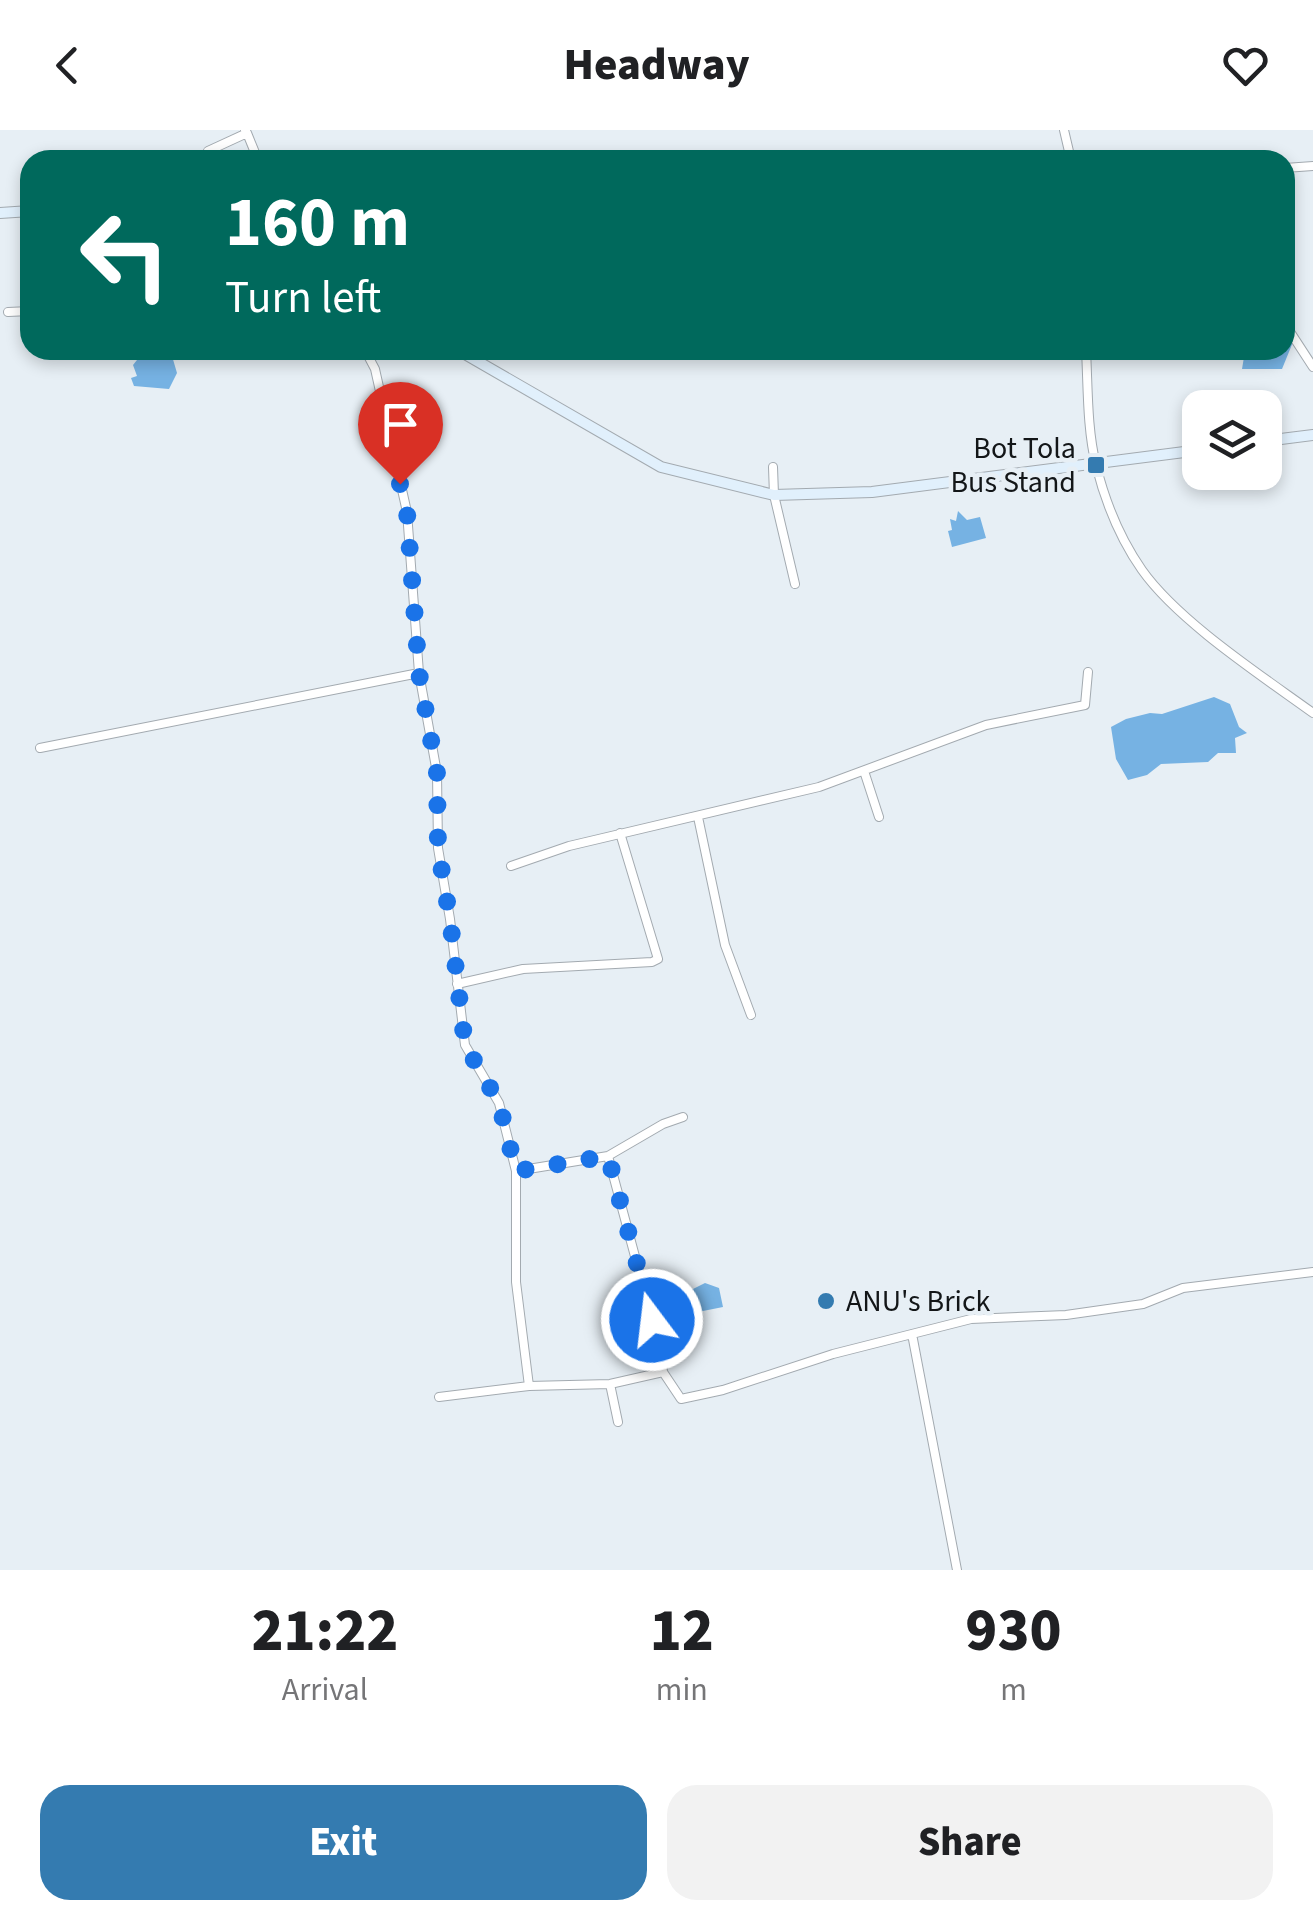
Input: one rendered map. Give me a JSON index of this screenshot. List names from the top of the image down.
{
  "places": {
    "transit": ["Bot Tola Bus Stand"],
    "other": ["ANU's Brick"]
  },
  "page": {
    "header": "Headway",
    "turn": ["160 m", "Turn left"],
    "eta": [
      "21:22",
      "Arrival",
      "12",
      "min",
      "930",
      "m"
    ],
    "buttons": ["Exit", "Share"]
  }
}
